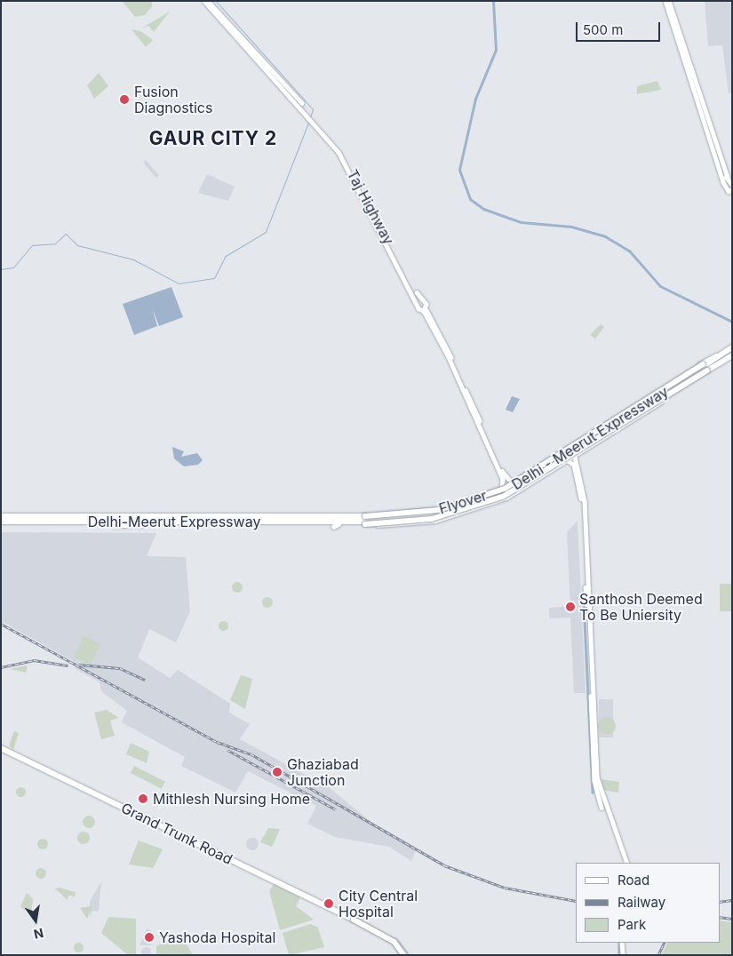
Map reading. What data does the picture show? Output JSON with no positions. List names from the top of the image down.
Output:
{
  "streets": {
    "highway": [
      "Delhi - Meerut Expressway",
      "Flyover",
      "Delhi-Meerut Expressway",
      "Grand Trunk Road"
    ],
    "main road": ["Taj Highway"]
  },
  "crossings": [
    ["Delhi - Meerut Expressway", "Flyover"],
    ["Delhi - Meerut Expressway", "Delhi-Meerut Expressway"],
    ["Flyover", "Delhi-Meerut Expressway"]
  ],
  "districts": ["GAUR CITY 2"],
  "places": [
    "Fusion Diagnostics",
    "Santhosh Deemed To Be Uniersity",
    "Ghaziabad Junction",
    "Mithlesh Nursing Home",
    "City Central Hospital",
    "Yashoda Hospital"
  ],
  "legend": ["Road", "Railway", "Park"],
  "scale_bar": "500 m",
  "north": "bottom"
}
